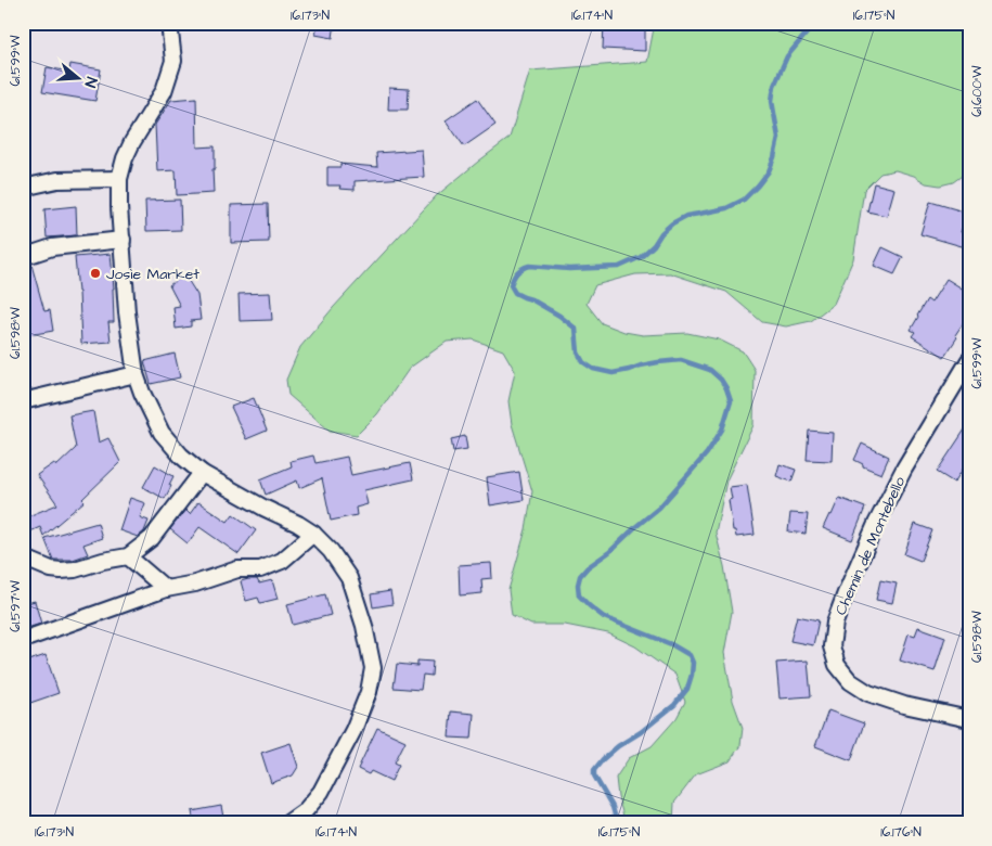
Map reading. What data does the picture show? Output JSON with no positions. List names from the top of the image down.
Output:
{
  "streets": {
    "street": ["Chemin de Montebello"]
  },
  "places": ["Josie Market"],
  "north": "right",
  "coordinates": [
    "16.173°N",
    "16.174°N",
    "16.175°N",
    "61.599°W",
    "61.600°W",
    "61.598°W",
    "61.597°W",
    "16.176°N"
  ]
}
